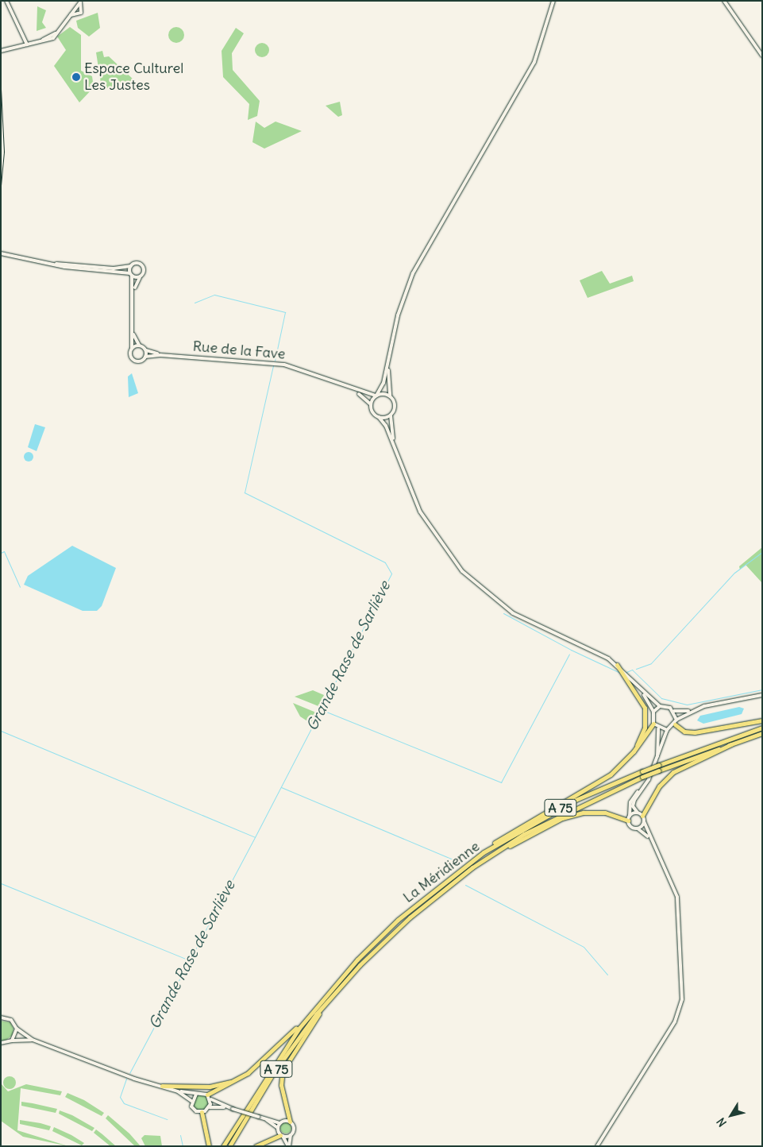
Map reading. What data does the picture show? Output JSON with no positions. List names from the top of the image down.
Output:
{
  "streets": {
    "highway": ["A 75", "La Méridienne"],
    "main road": ["Rue de la Fave"]
  },
  "water": ["Grande Rase de Sarliève"],
  "places": ["Espace Culturel Les Justes"],
  "north": "bottom left"
}
